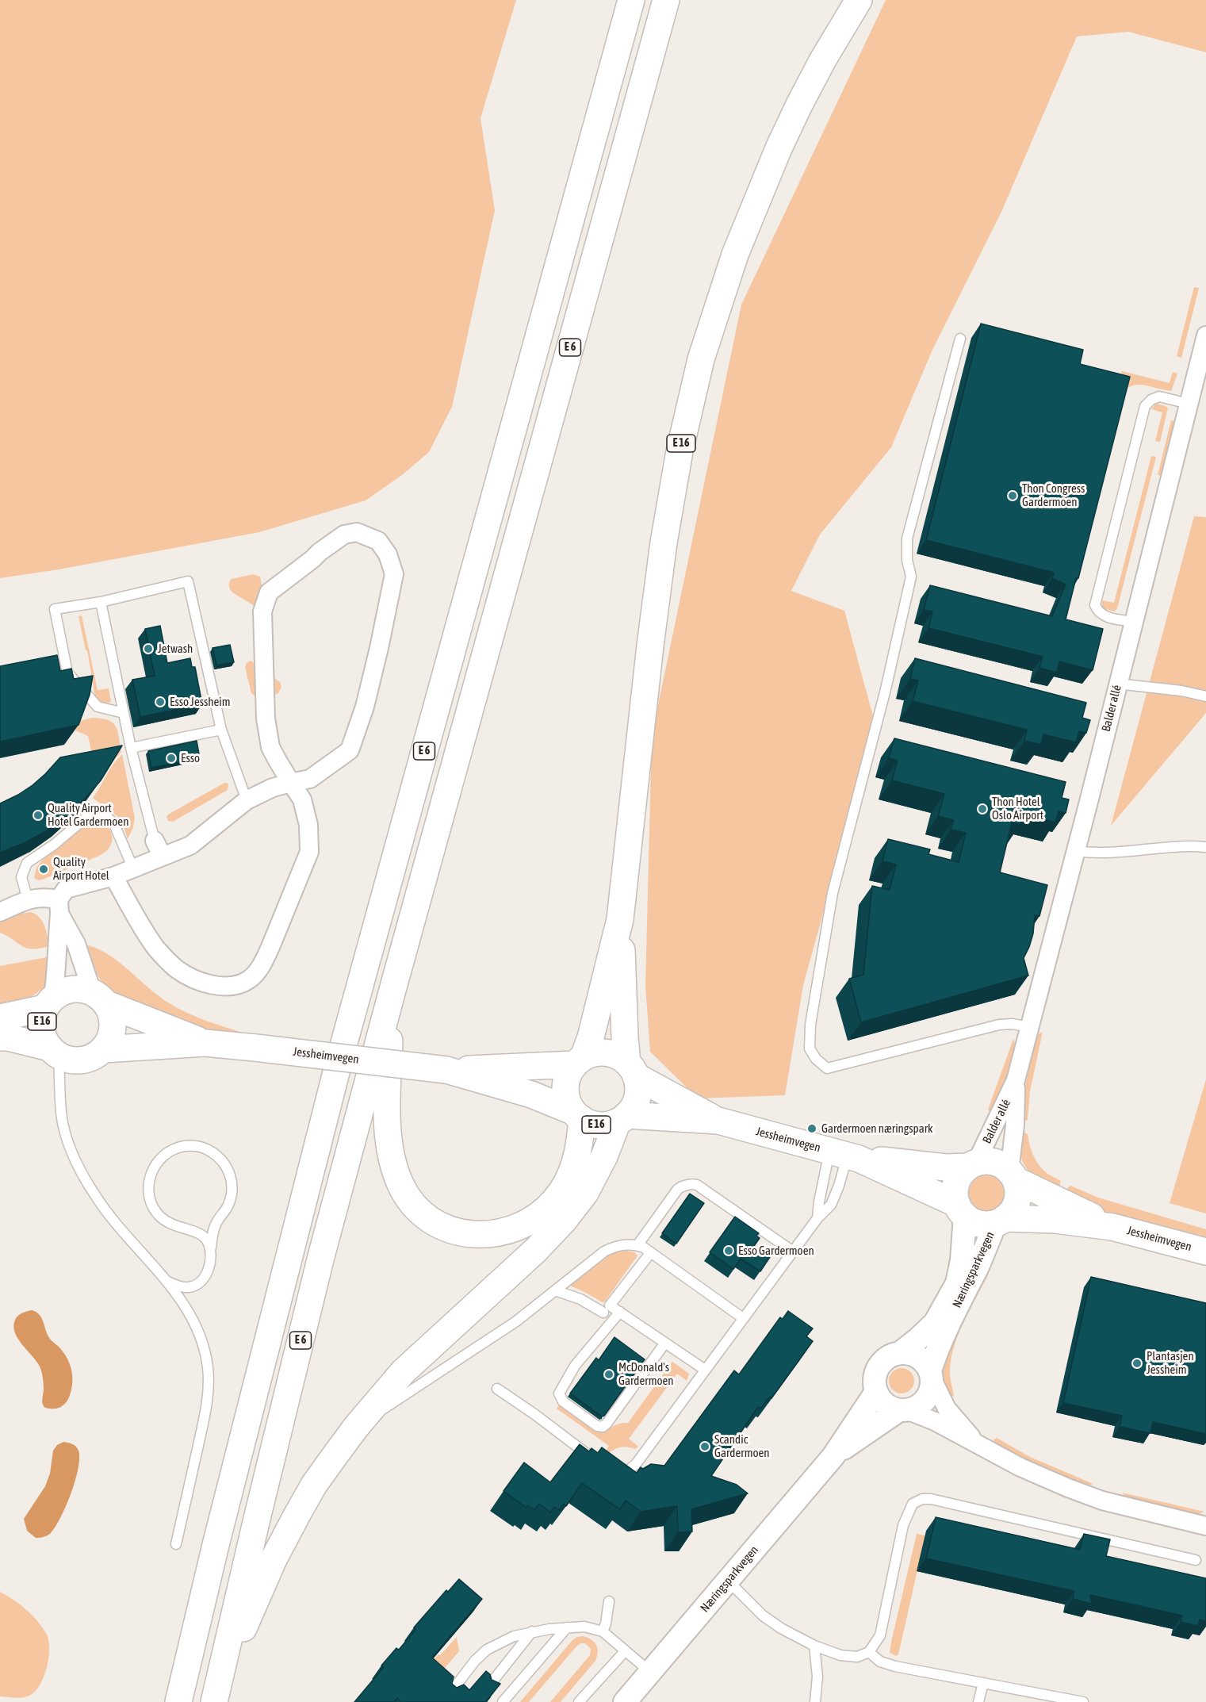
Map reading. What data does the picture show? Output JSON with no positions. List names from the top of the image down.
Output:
{
  "streets": {
    "main road": ["E 6", "E 16", "Jessheimvegen"],
    "street": ["Balder allé", "Næringsparkvegen"]
  },
  "crossings": [
    ["E 6", "E 16"],
    ["E 6", "Jessheimvegen"],
    ["E 16", "Jessheimvegen"],
    ["Balder allé", "Jessheimvegen"],
    ["Balder allé", "Næringsparkvegen"],
    ["Jessheimvegen", "Næringsparkvegen"]
  ],
  "places": [
    "Thon Congress Gardermoen",
    "Jetwash",
    "Esso Jessheim",
    "Esso",
    "Thon Hotel Oslo Airport",
    "Quality Airport Hotel Gardermoen",
    "Quality Airport Hotel",
    "Gardermoen næringspark",
    "Esso Gardermoen",
    "Plantasjen Jessheim",
    "McDonald's Gardermoen",
    "Scandic Gardermoen"
  ]
}
